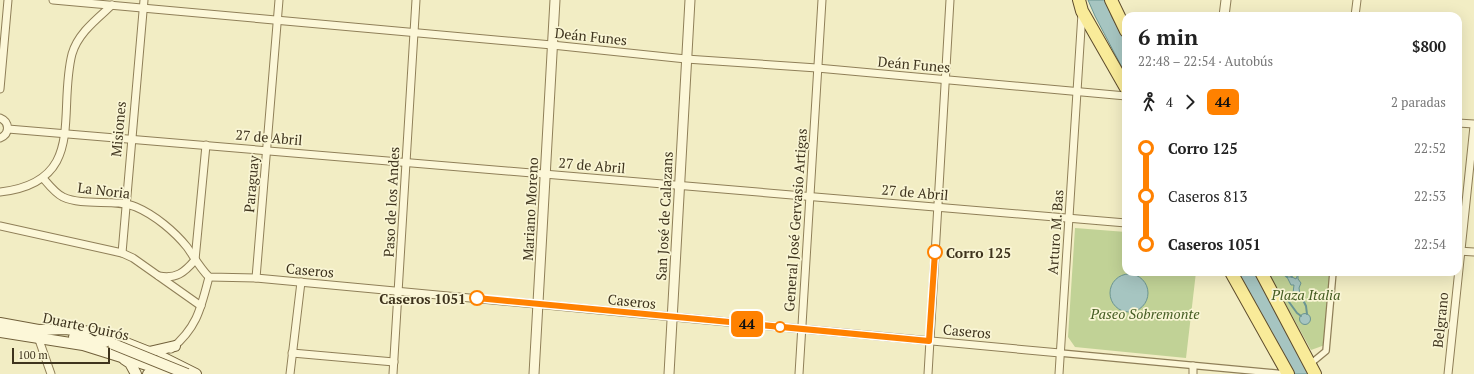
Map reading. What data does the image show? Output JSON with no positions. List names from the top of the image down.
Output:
{
  "streets": {
    "main road": ["Duarte Quirós"],
    "street": [
      "Deán Funes",
      "Misiones",
      "27 de Abril",
      "Paraguay",
      "La Noria",
      "Paso de los Andes",
      "Mariano Moreno",
      "San José de Calazans",
      "General José Gervasio Artigas",
      "Arturo M. Bas",
      "Caseros",
      "Belgrano"
    ]
  },
  "crossings": [
    ["Deán Funes", "Misiones"],
    ["Deán Funes", "Paraguay"],
    ["Deán Funes", "Paso de los Andes"],
    ["Deán Funes", "Mariano Moreno"],
    ["Deán Funes", "San José de Calazans"],
    ["Deán Funes", "General José Gervasio Artigas"],
    ["Deán Funes", "Arturo M. Bas"],
    ["Misiones", "27 de Abril"],
    ["Misiones", "La Noria"],
    ["27 de Abril", "Paraguay"],
    ["27 de Abril", "Paso de los Andes"],
    ["27 de Abril", "Mariano Moreno"],
    ["27 de Abril", "San José de Calazans"],
    ["27 de Abril", "General José Gervasio Artigas"],
    ["27 de Abril", "Arturo M. Bas"],
    ["Paraguay", "Caseros"],
    ["Paso de los Andes", "Caseros"],
    ["Mariano Moreno", "Caseros"],
    ["San José de Calazans", "Caseros"],
    ["General José Gervasio Artigas", "Caseros"],
    ["Arturo M. Bas", "Caseros"]
  ],
  "parks": ["Plaza Italia", "Paseo Sobremonte"],
  "places": ["Corro 125", "Caseros 1051"],
  "lines": ["bus line 44"],
  "scale_bar": "100 m",
  "page": {
    "on_map": "44",
    "heading": ["6 min", "22:48 – 22:54 · Autobús", "$800"],
    "legs": ["4", "44", "2 paradas"],
    "list": [
      {
        "name": "Corro 125",
        "value": "22:52"
      },
      {
        "name": "Caseros 813",
        "value": "22:53"
      },
      {
        "name": "Caseros 1051",
        "value": "22:54"
      }
    ],
    "scale": "100 m"
  }
}
